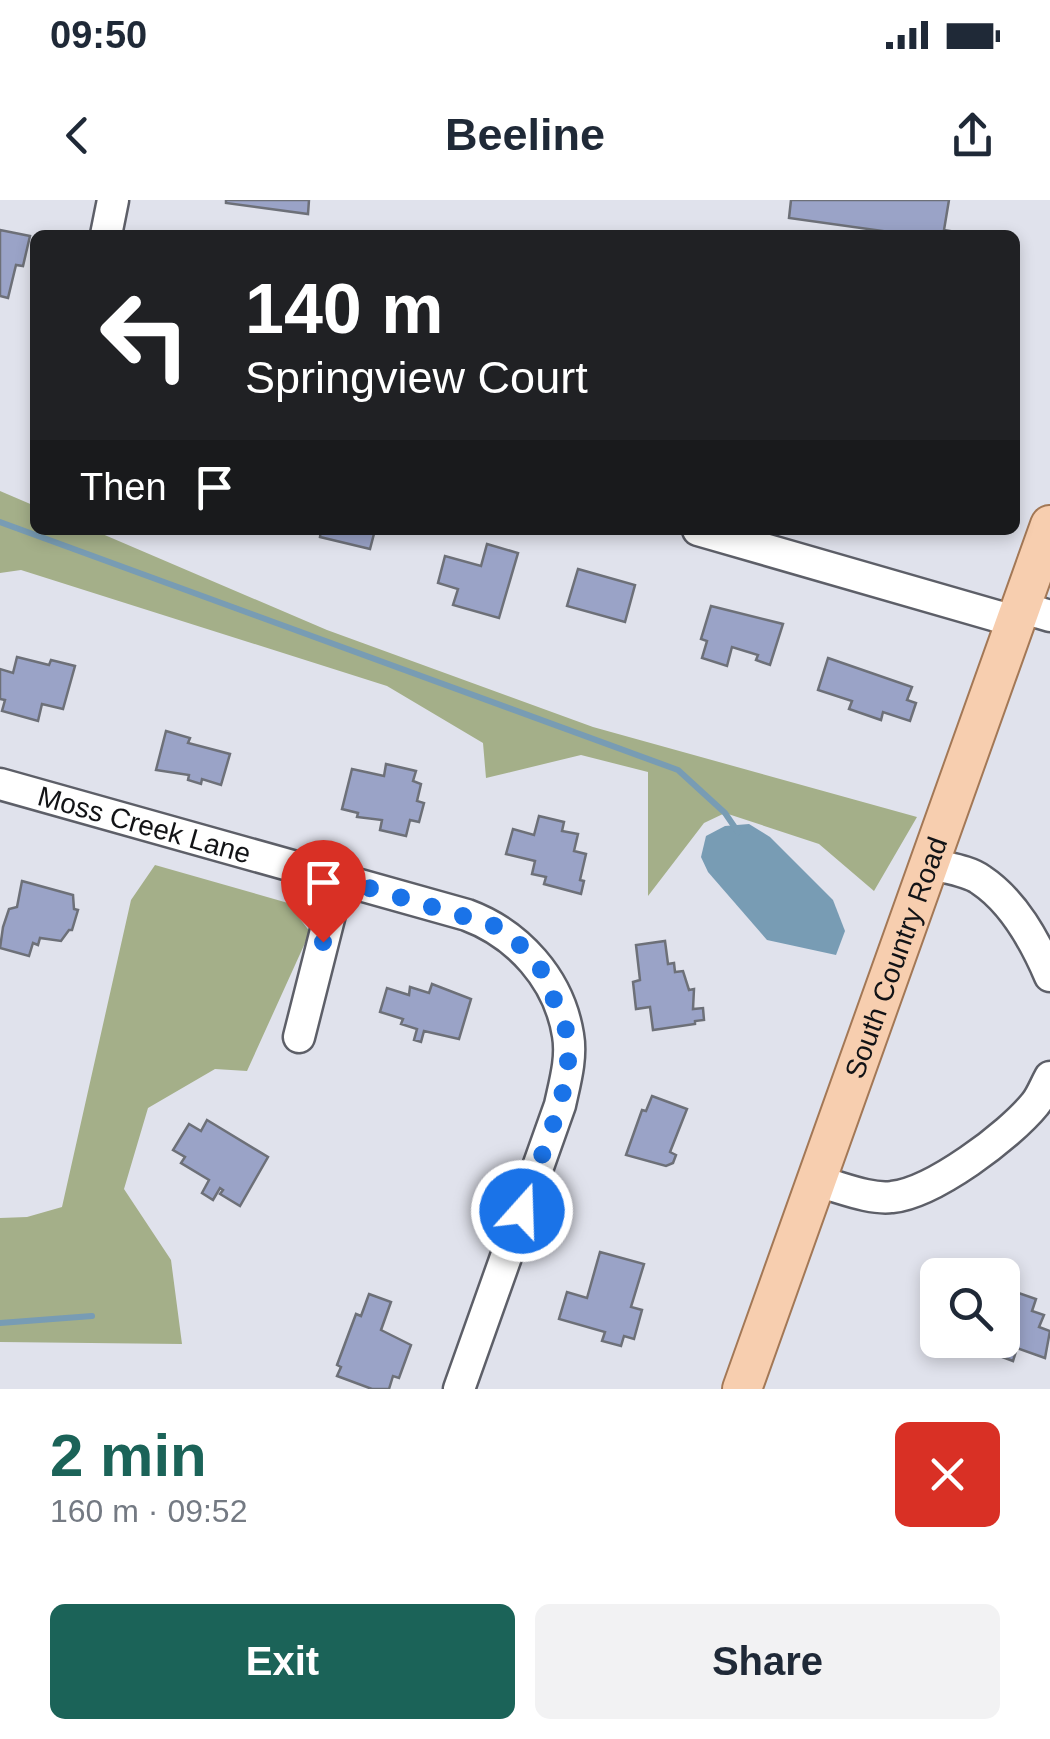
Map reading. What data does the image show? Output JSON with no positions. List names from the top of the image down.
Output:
{
  "streets": {
    "main road": ["South Country Road"],
    "street": ["Moss Creek Lane"]
  },
  "page": {
    "status": "09:50",
    "header": "Beeline",
    "turn": ["140 m", "Springview Court"],
    "then": "Then",
    "heading": ["2 min", "160 m · 09:52"],
    "buttons": ["Exit", "Share"]
  }
}
